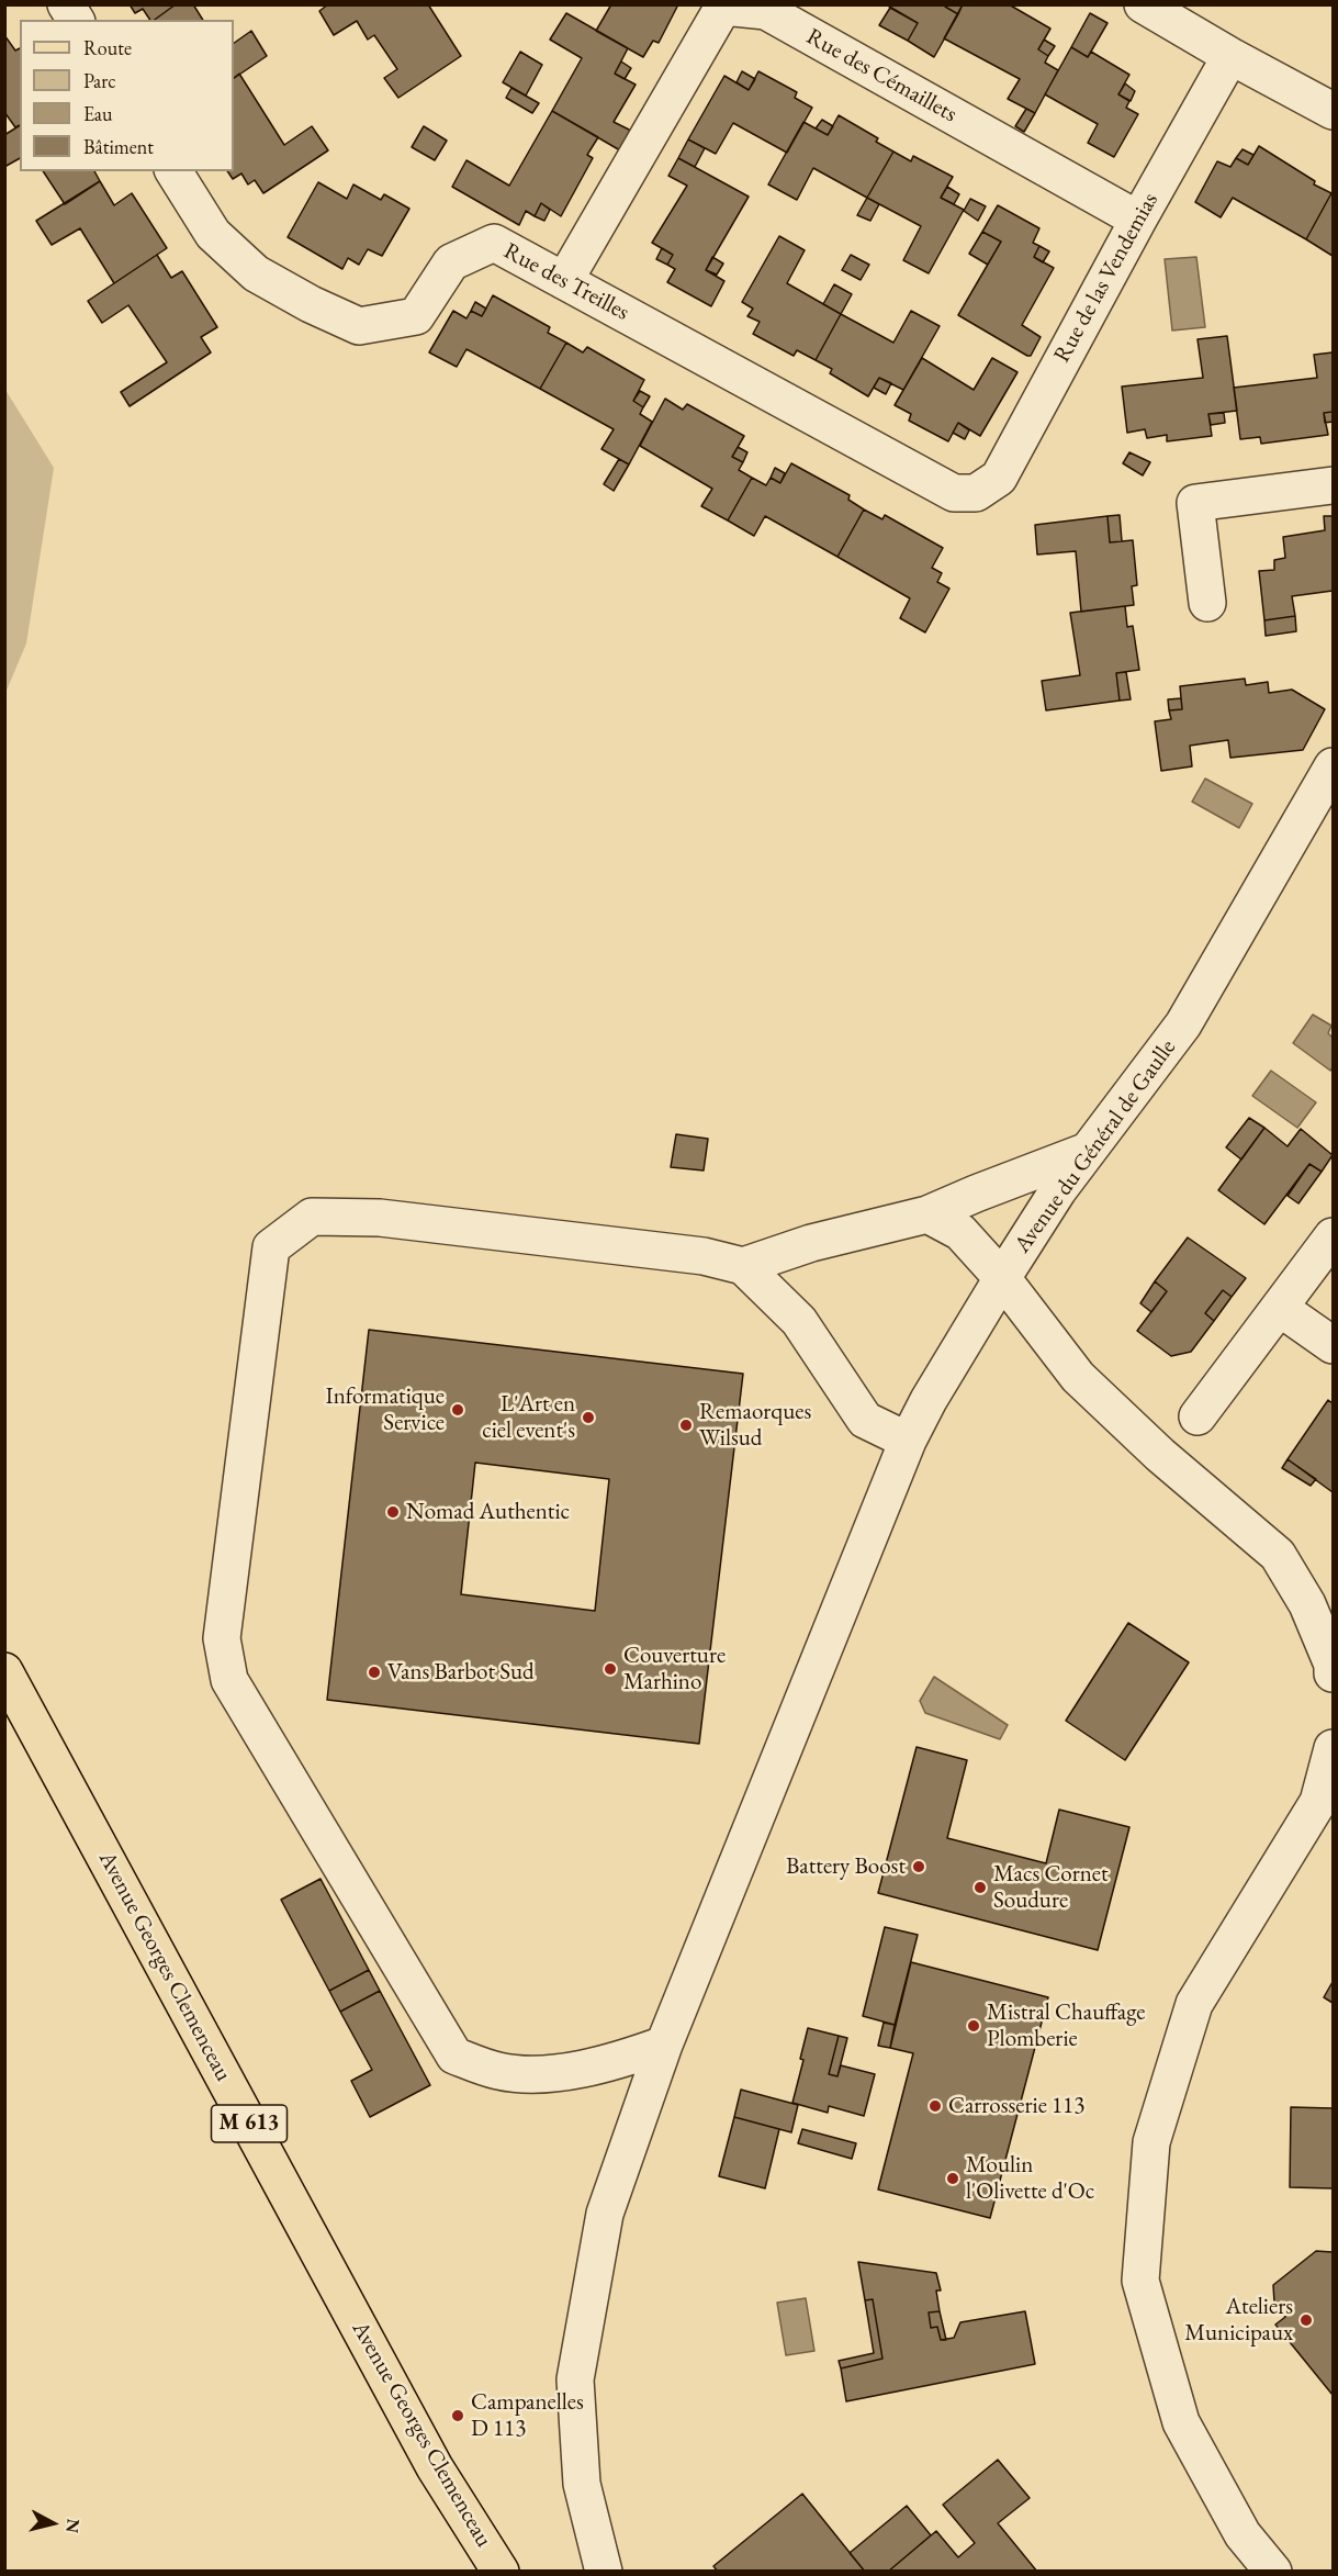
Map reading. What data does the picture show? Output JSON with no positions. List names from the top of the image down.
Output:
{
  "streets": {
    "main road": ["Avenue Georges Clemenceau", "M 613"],
    "street": [
      "Rue des Cémaillets",
      "Rue de las Vendemias",
      "Rue des Treilles",
      "Avenue du Général de Gaulle"
    ]
  },
  "crossings": [
    ["Rue des Cémaillets", "Rue de las Vendemias"],
    ["Rue des Cémaillets", "Rue des Treilles"],
    ["Rue de las Vendemias", "Rue des Treilles"]
  ],
  "places": [
    "Informatique Service",
    "L'Art en ciel event's",
    "Remaorques Wilsud",
    "Nomad Authentic",
    "Couverture Marhino",
    "Vans Barbot Sud",
    "Battery Boost",
    "Macs Cornet Soudure",
    "Mistral Chauffage Plomberie",
    "Carrosserie 113",
    "Moulin l'Olivette d'Oc",
    "Ateliers Municipaux",
    "Campanelles D 113"
  ],
  "legend": [
    "Route",
    "Parc",
    "Eau",
    "Bâtiment"
  ],
  "north": "right"
}
